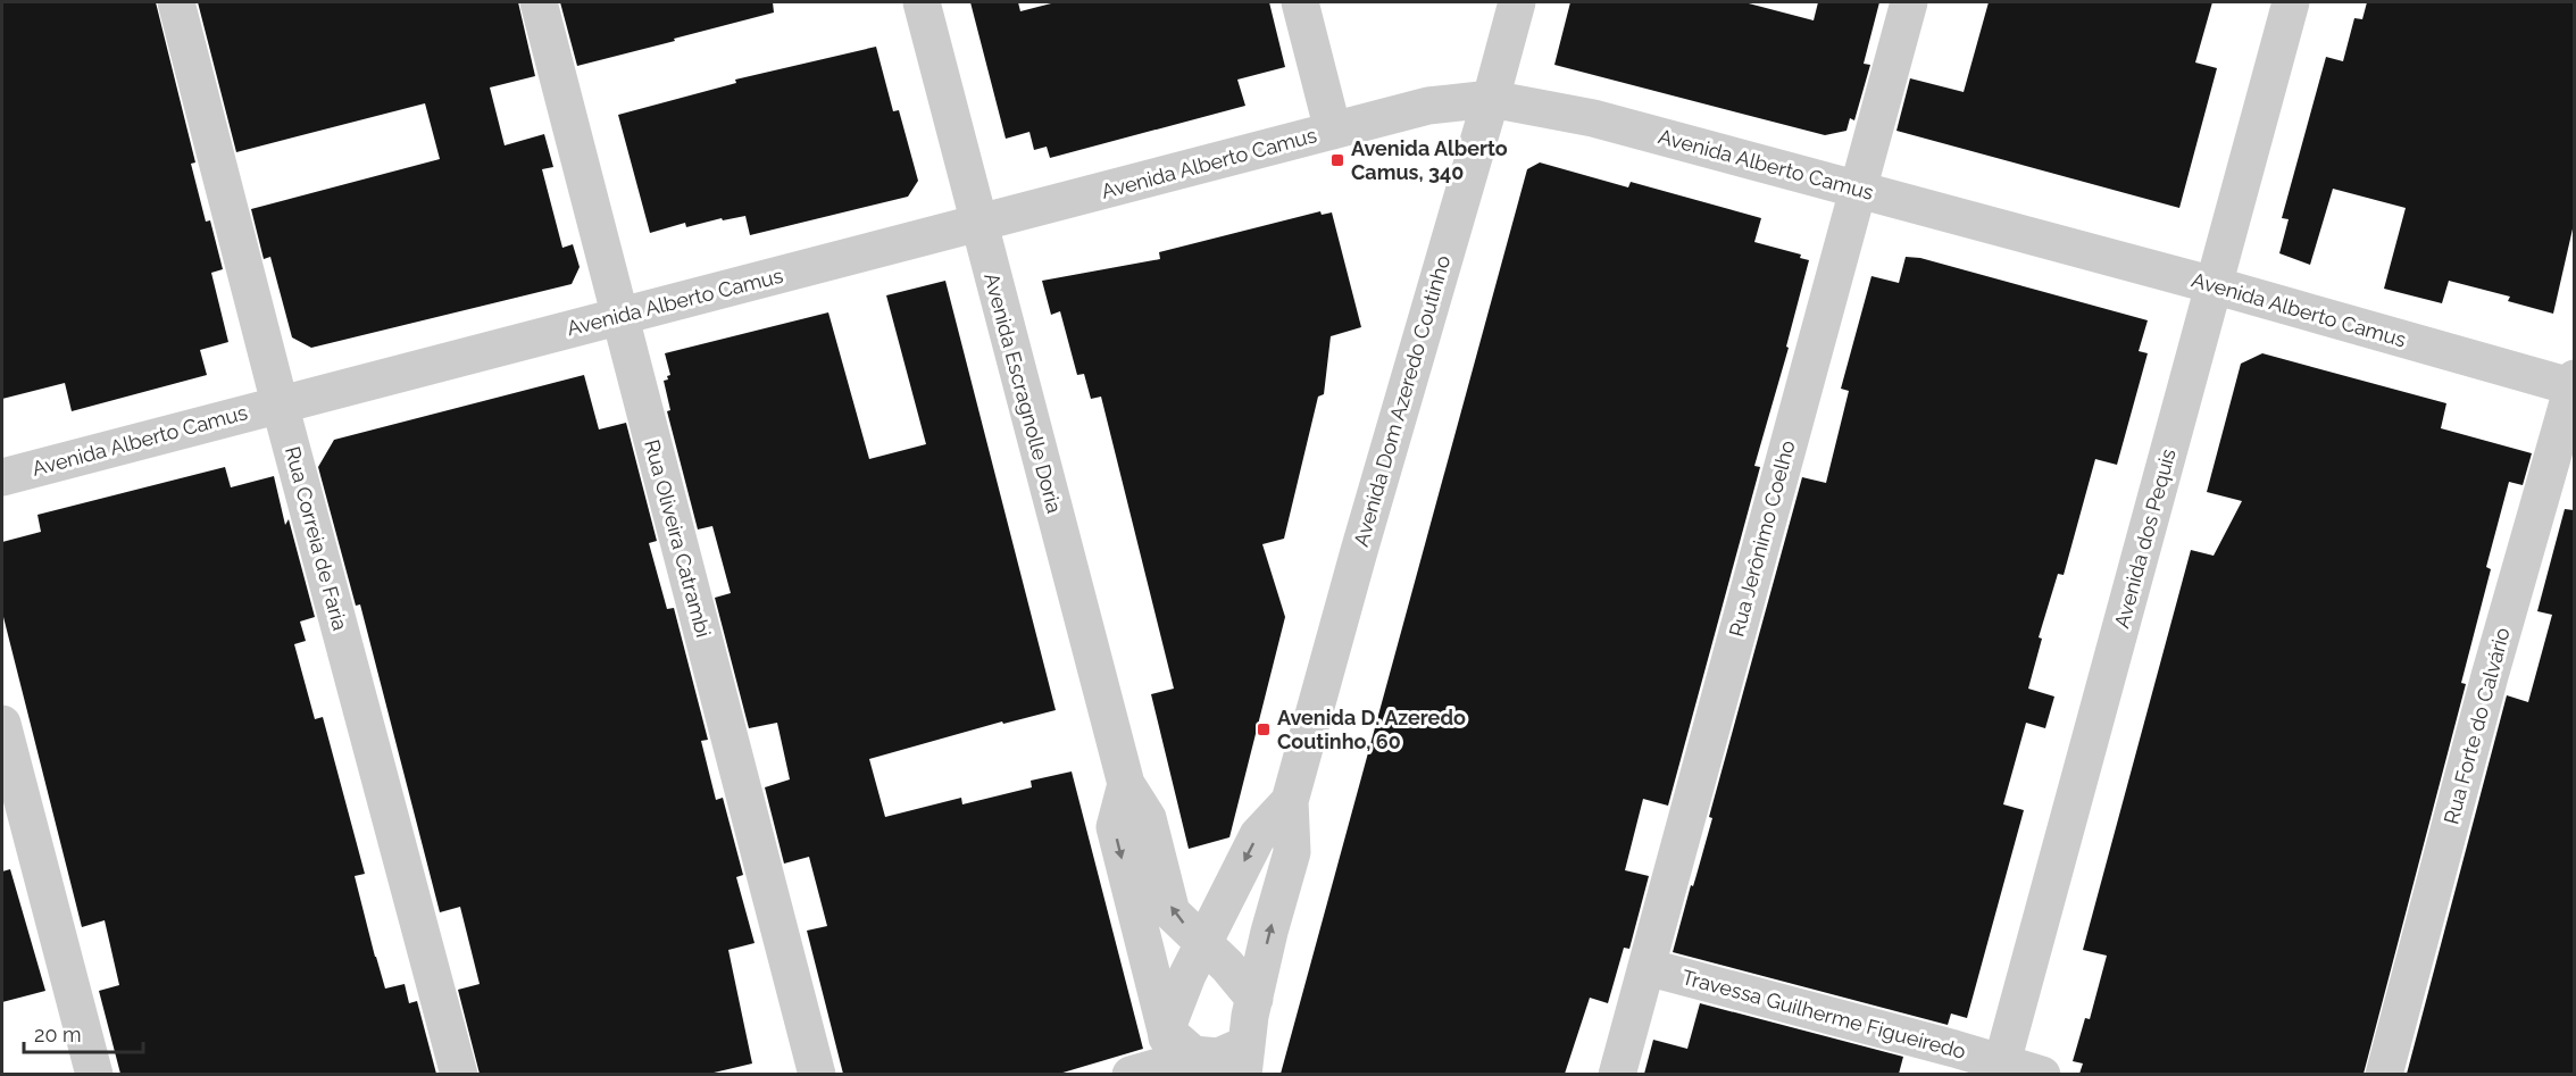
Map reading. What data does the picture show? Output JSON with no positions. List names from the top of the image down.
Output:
{
  "streets": {
    "street": [
      "Avenida Alberto Camus",
      "Avenida Escragnolle Doria",
      "Avenida Dom Azeredo Coutinho",
      "Rua Correia de Faria",
      "Rua Oliveira Catrambi",
      "Rua Jerônimo Coelho",
      "Avenida dos Pequis",
      "Rua Forte do Calvário",
      "Travessa Guilherme Figueiredo"
    ]
  },
  "crossings": [
    ["Avenida Alberto Camus", "Avenida Escragnolle Doria"],
    ["Avenida Alberto Camus", "Avenida Dom Azeredo Coutinho"],
    ["Avenida Alberto Camus", "Rua Correia de Faria"],
    ["Avenida Alberto Camus", "Rua Oliveira Catrambi"],
    ["Avenida Alberto Camus", "Rua Jerônimo Coelho"],
    ["Avenida Alberto Camus", "Avenida dos Pequis"],
    ["Avenida Alberto Camus", "Rua Forte do Calvário"],
    ["Avenida Escragnolle Doria", "Avenida Dom Azeredo Coutinho"],
    ["Rua Jerônimo Coelho", "Travessa Guilherme Figueiredo"],
    ["Avenida dos Pequis", "Travessa Guilherme Figueiredo"]
  ],
  "places": {
    "transit": ["Avenida Alberto Camus, 340", "Avenida D. Azeredo Coutinho, 60"]
  },
  "scale_bar": "20 m"
}
